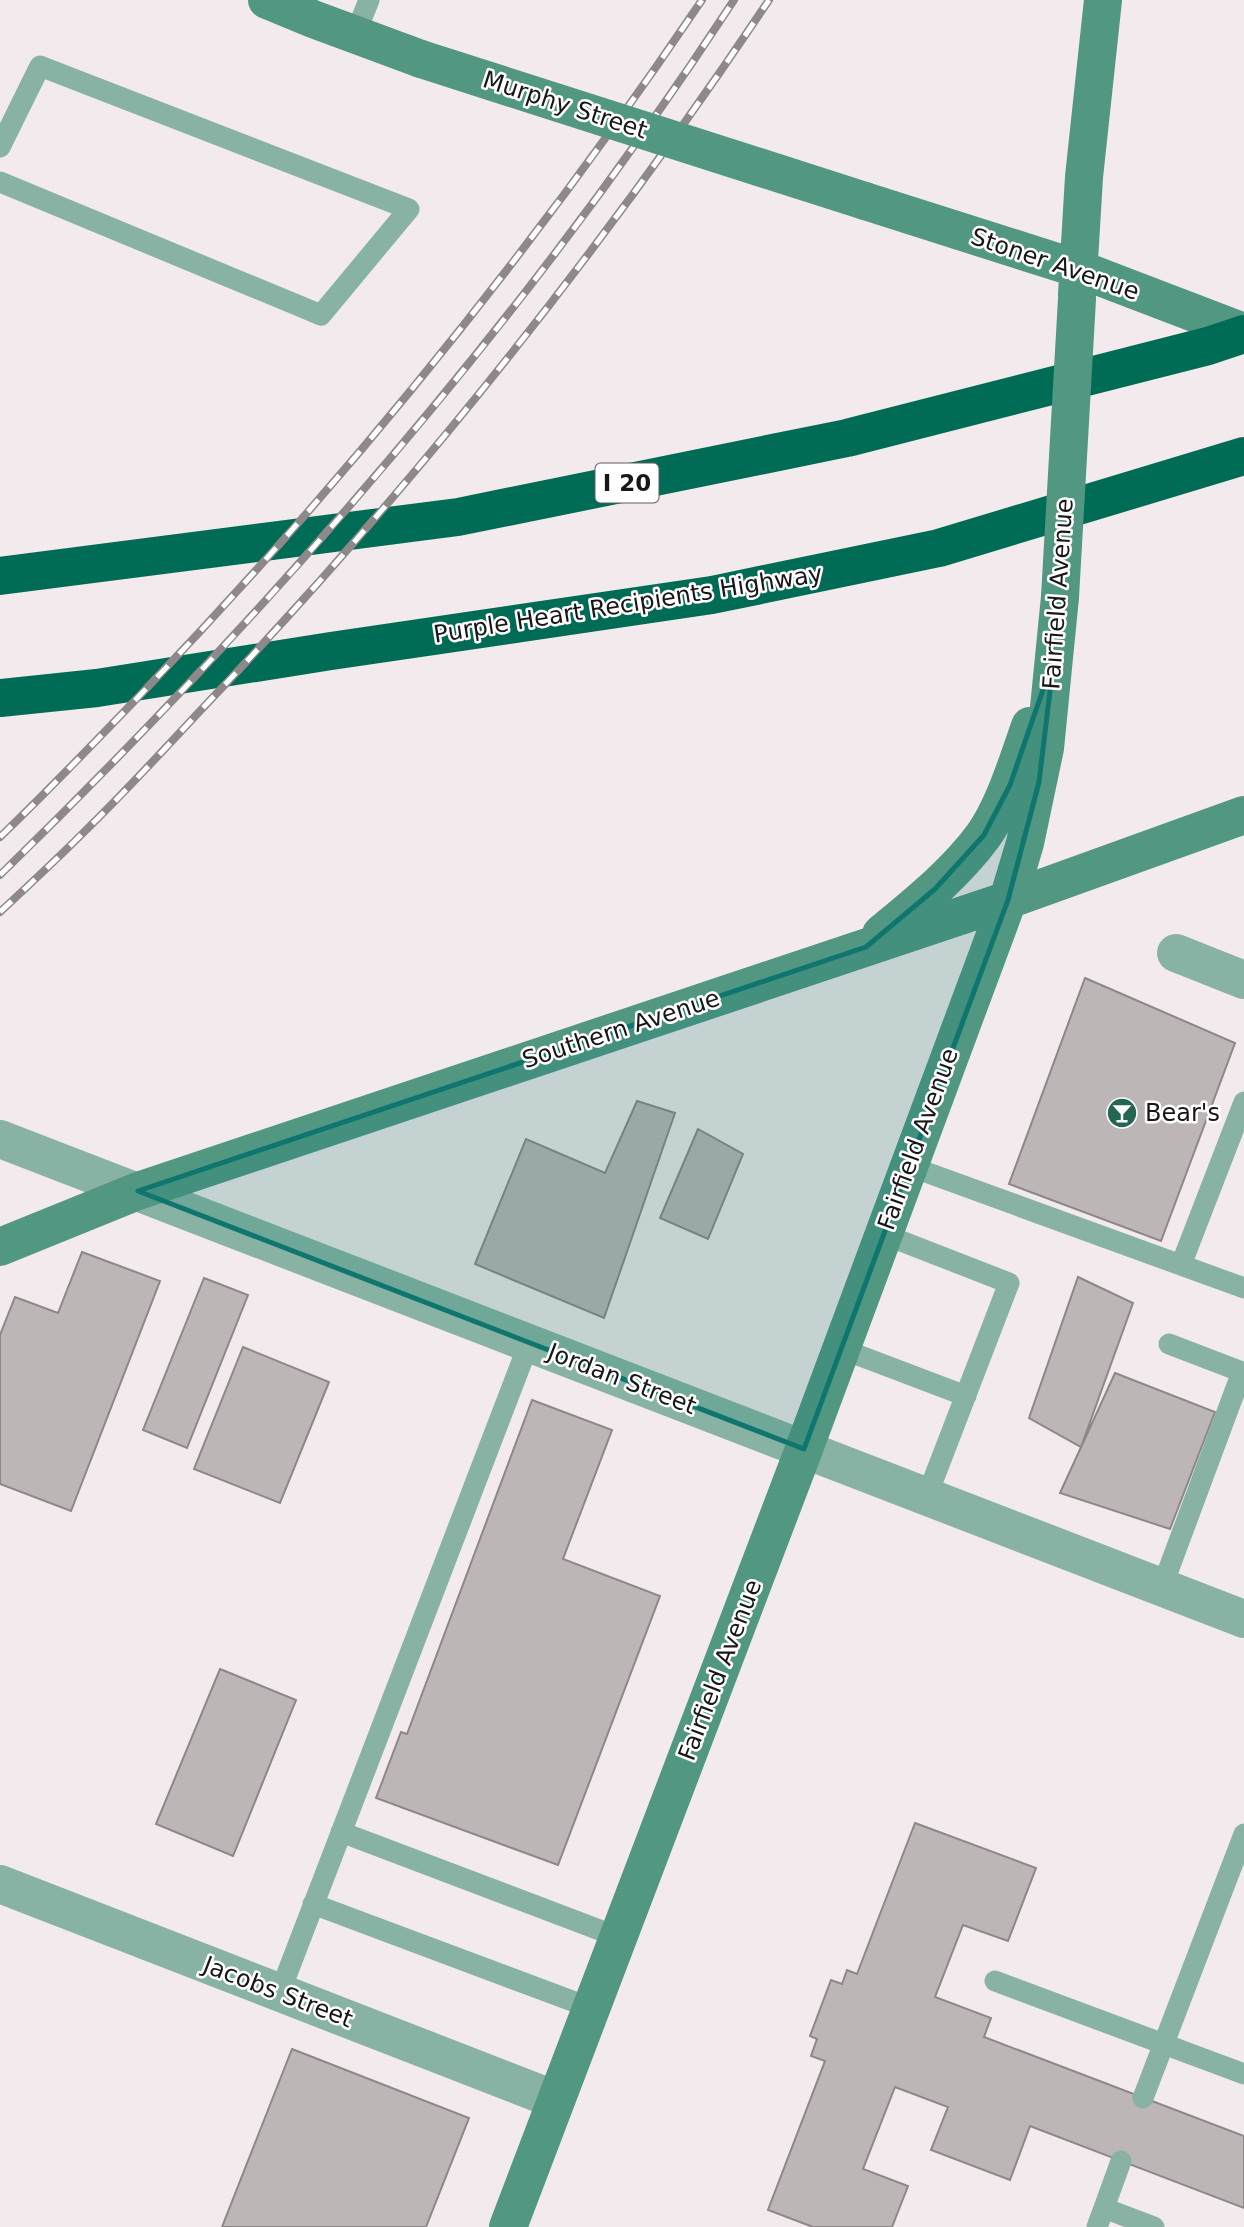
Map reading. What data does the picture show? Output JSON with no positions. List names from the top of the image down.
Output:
{
  "streets": {
    "highway": ["I 20", "Purple Heart Recipients Highway"],
    "street": [
      "Murphy Street",
      "Stoner Avenue",
      "Fairfield Avenue",
      "Southern Avenue",
      "Jordan Street",
      "Jacobs Street"
    ]
  },
  "crossings": [
    ["Murphy Street", "Stoner Avenue"],
    ["Stoner Avenue", "I 20"],
    ["Stoner Avenue", "Fairfield Avenue"],
    ["Fairfield Avenue", "Southern Avenue"],
    ["Fairfield Avenue", "Jordan Street"],
    ["Fairfield Avenue", "Jacobs Street"],
    ["Southern Avenue", "Jordan Street"]
  ],
  "places": {
    "bar": ["Bear's"]
  }
}
